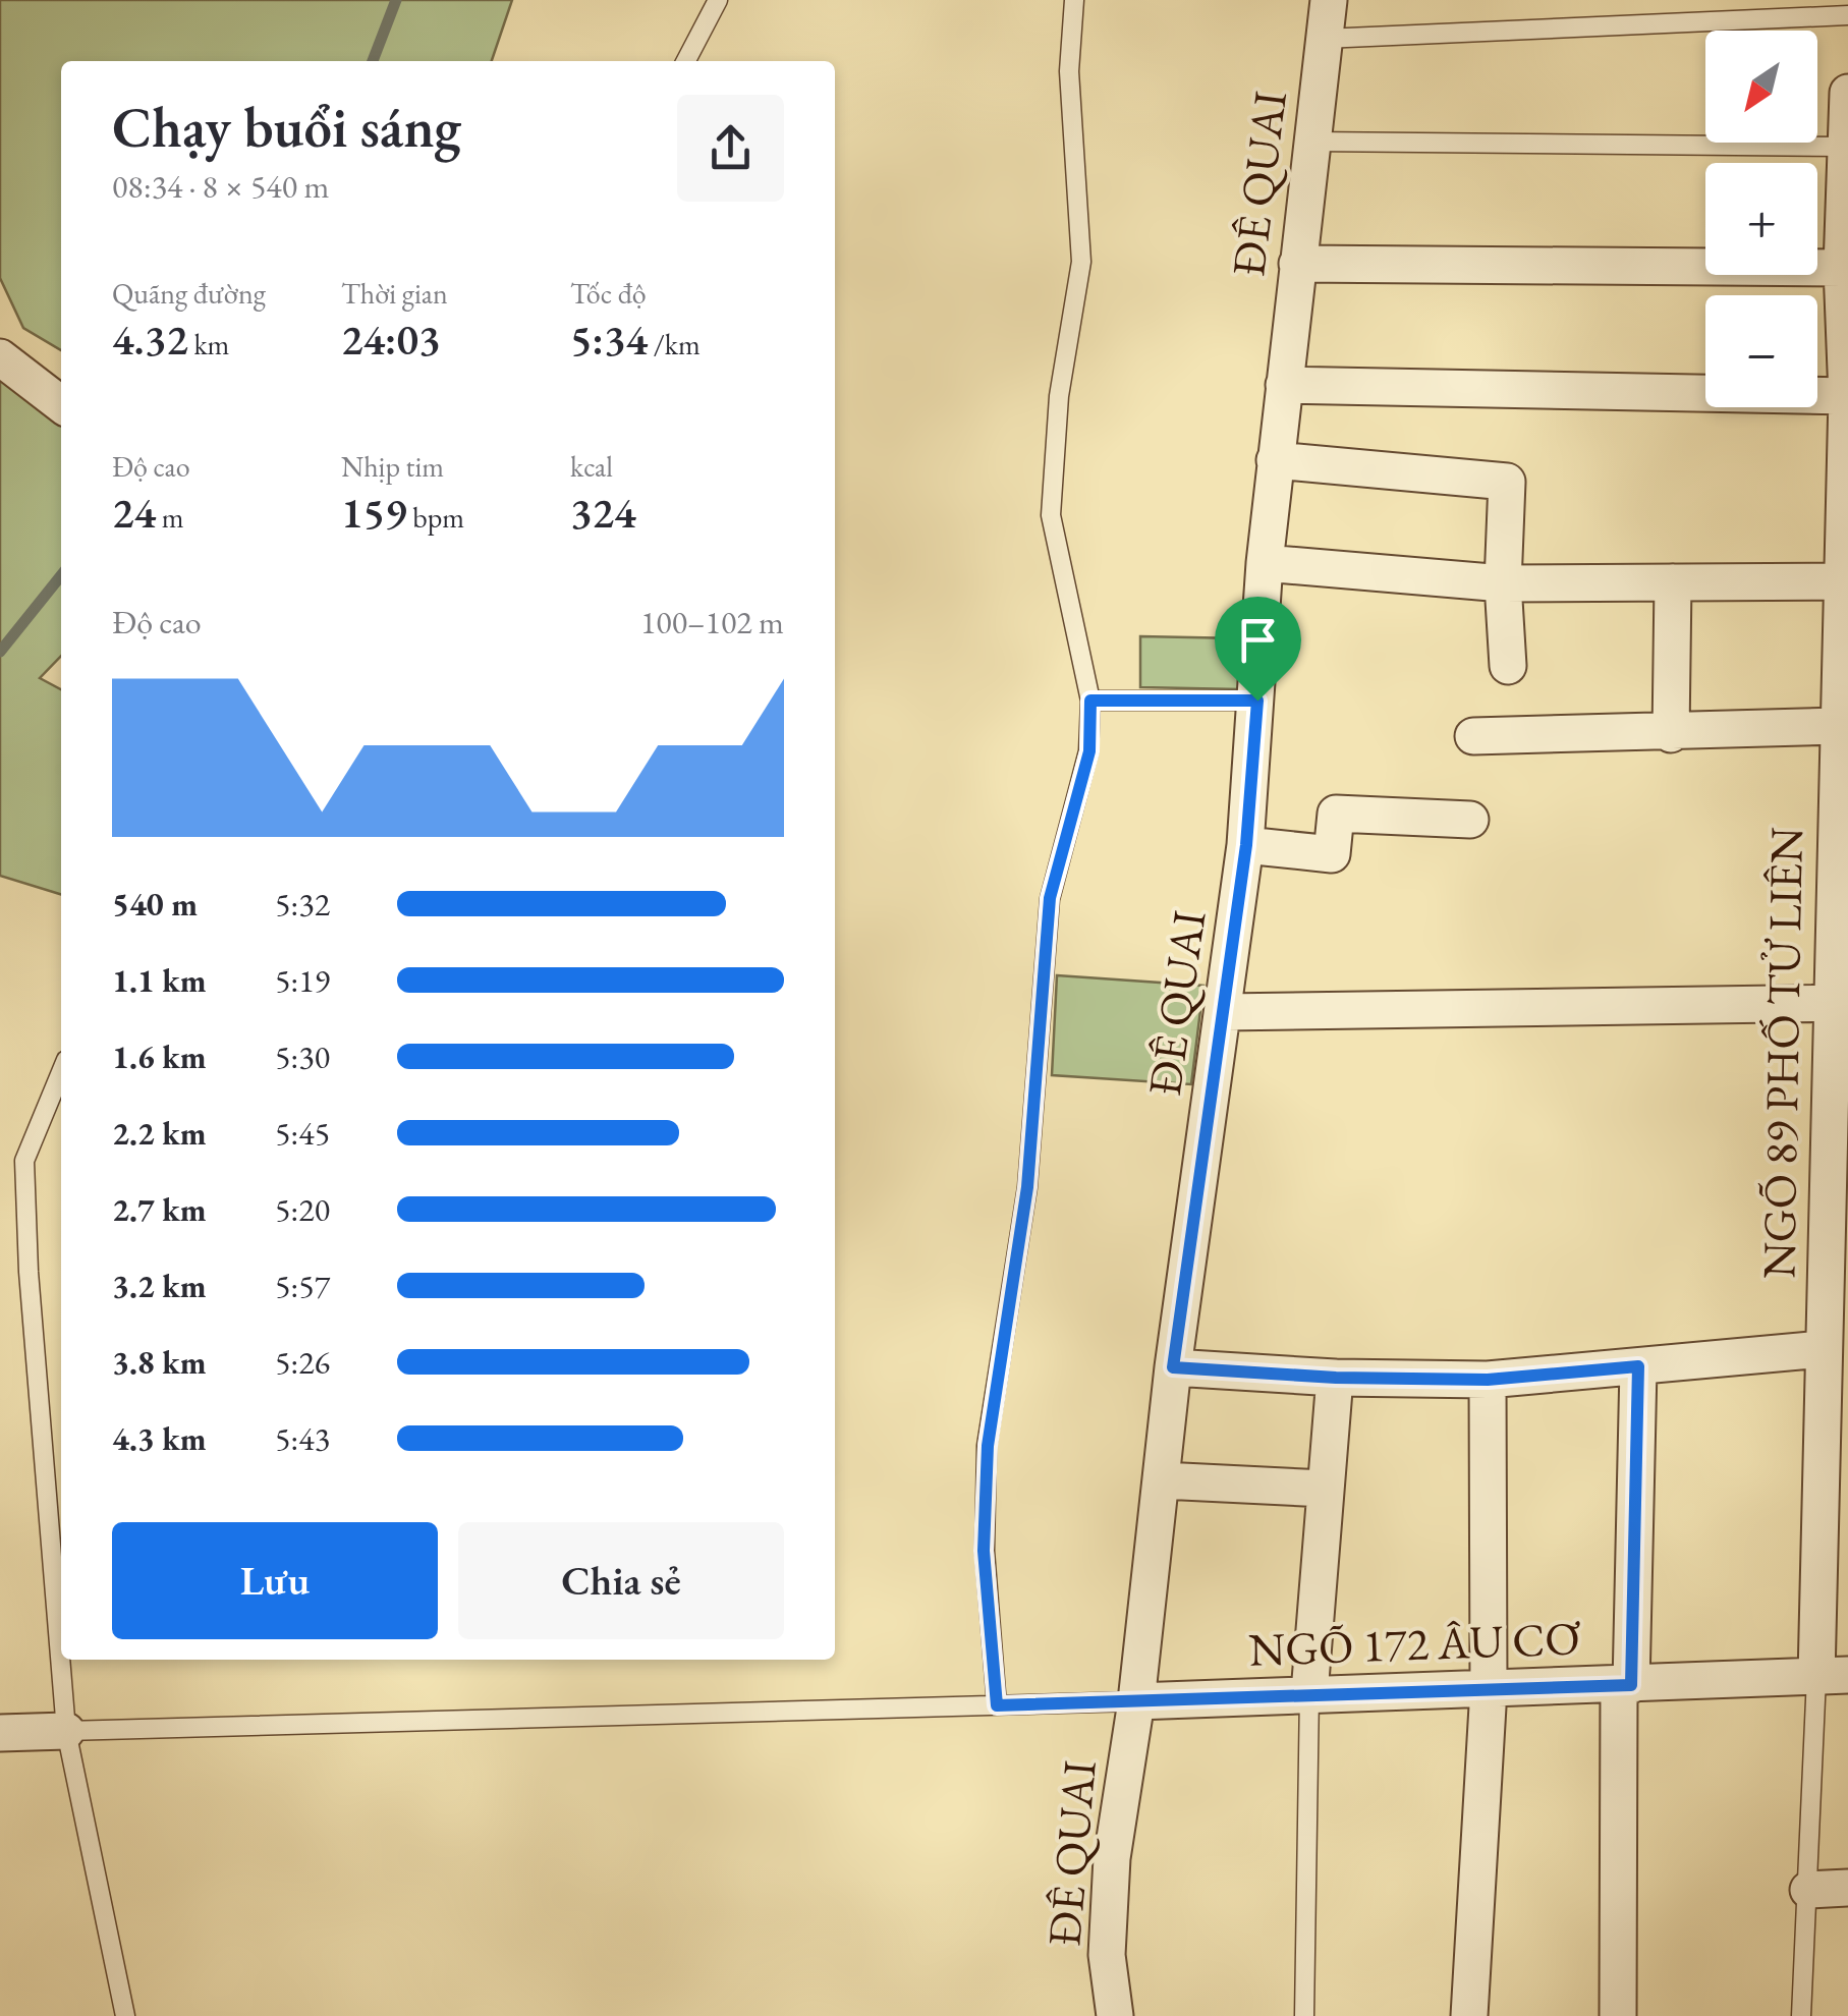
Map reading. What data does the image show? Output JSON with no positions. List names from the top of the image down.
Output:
{
  "streets": {
    "street": ["ĐÊ QUAI", "NGÕ 89 PHỐ TỬ LIÊN", "NGÕ 172 ÂU CƠ"]
  },
  "crossings": [
    ["ĐÊ QUAI", "NGÕ 172 ÂU CƠ"],
    ["NGÕ 89 PHỐ TỬ LIÊN", "NGÕ 172 ÂU CƠ"]
  ],
  "north": "bottom left",
  "page": {
    "map_buttons": ["+", "−"],
    "heading": ["Chạy buổi sáng", "08:34 · 8 × 540 m"],
    "stats": [
      ["Quãng đường", "4.32 km"],
      ["Thời gian", "24:03"],
      ["Tốc độ", "5:34 /km"],
      ["Độ cao", "24 m"],
      ["Nhịp tim", "159 bpm"],
      ["kcal", "324"]
    ],
    "chart": ["Độ cao", "100–102 m"],
    "list": [
      {
        "name": "540 m",
        "note": "5:32"
      },
      {
        "name": "1.1 km",
        "note": "5:19"
      },
      {
        "name": "1.6 km",
        "note": "5:30"
      },
      {
        "name": "2.2 km",
        "note": "5:45"
      },
      {
        "name": "2.7 km",
        "note": "5:20"
      },
      {
        "name": "3.2 km",
        "note": "5:57"
      },
      {
        "name": "3.8 km",
        "note": "5:26"
      },
      {
        "name": "4.3 km",
        "note": "5:43"
      }
    ],
    "buttons": ["Lưu", "Chia sẻ"]
  }
}
